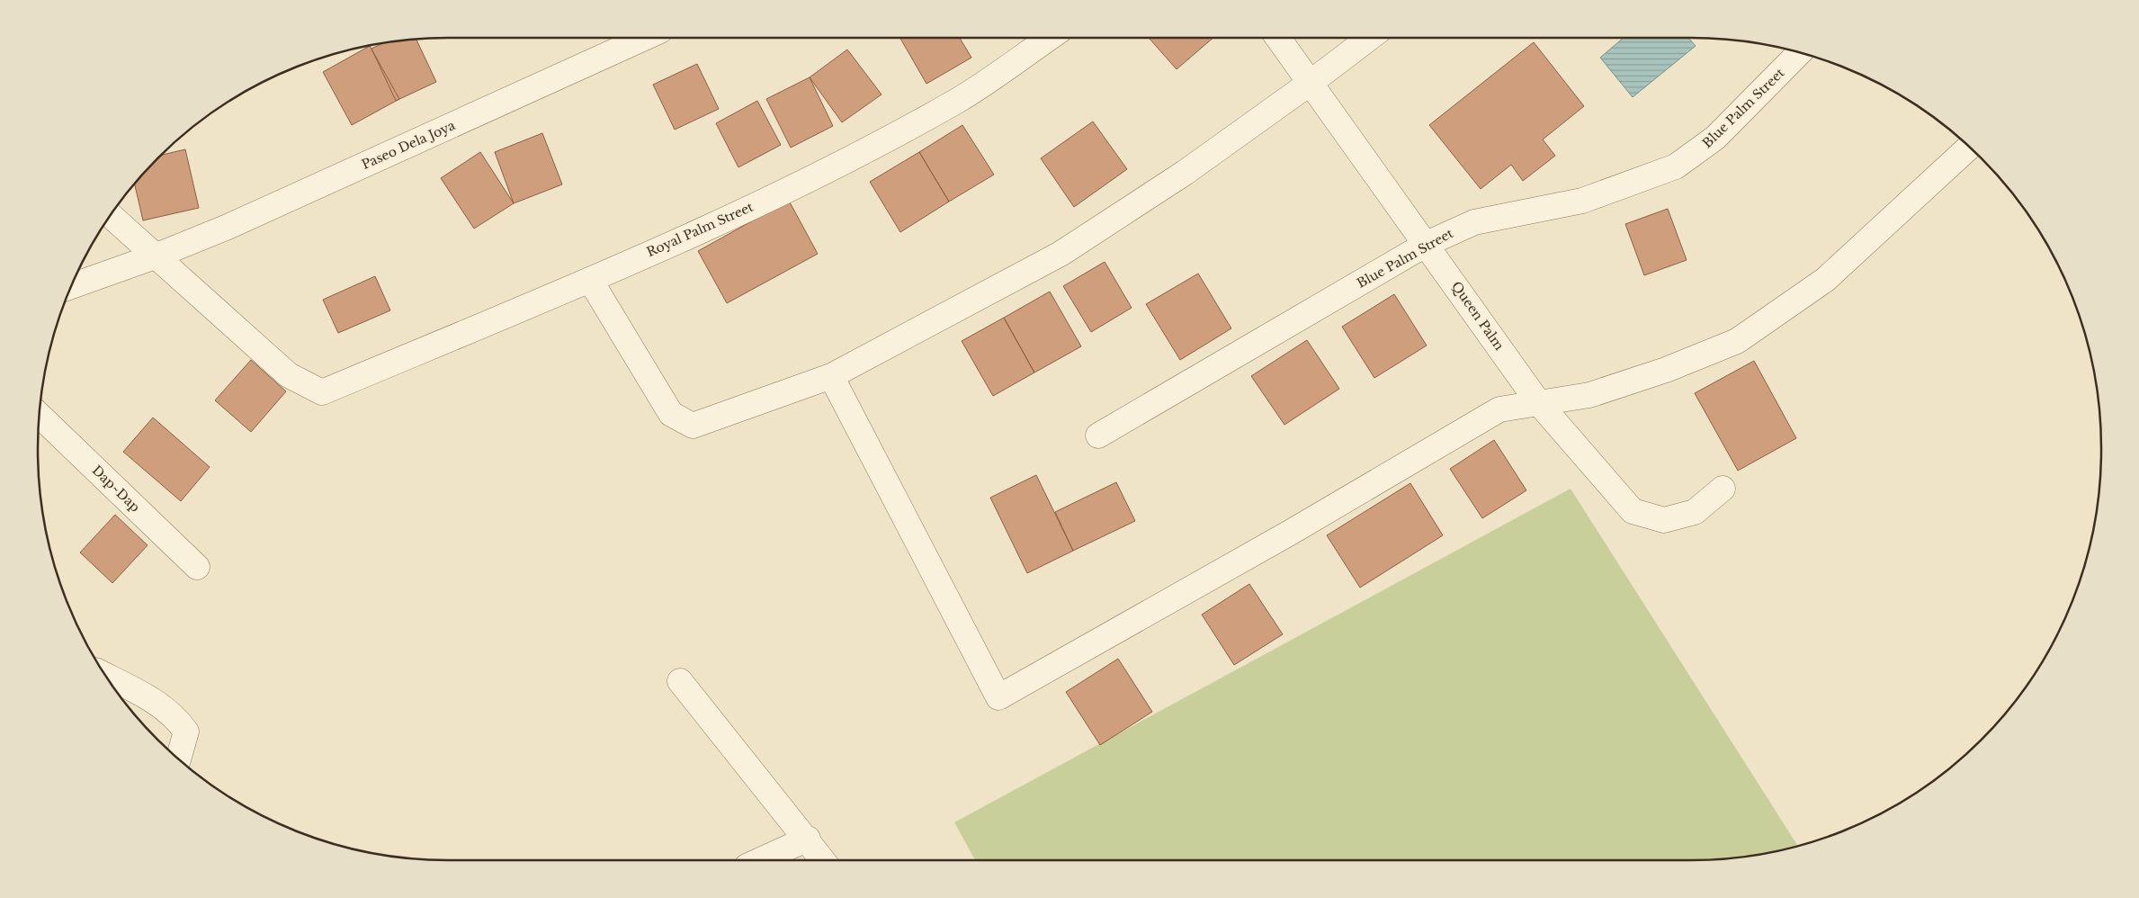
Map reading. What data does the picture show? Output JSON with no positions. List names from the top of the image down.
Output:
{
  "streets": {
    "street": [
      "Blue Palm Street",
      "Paseo Dela Joya",
      "Royal Palm Street",
      "Queen Palm",
      "Dap~Dap"
    ]
  },
  "crossings": [
    ["Blue Palm Street", "Queen Palm"],
    ["Paseo Dela Joya", "Royal Palm Street"]
  ]
}
